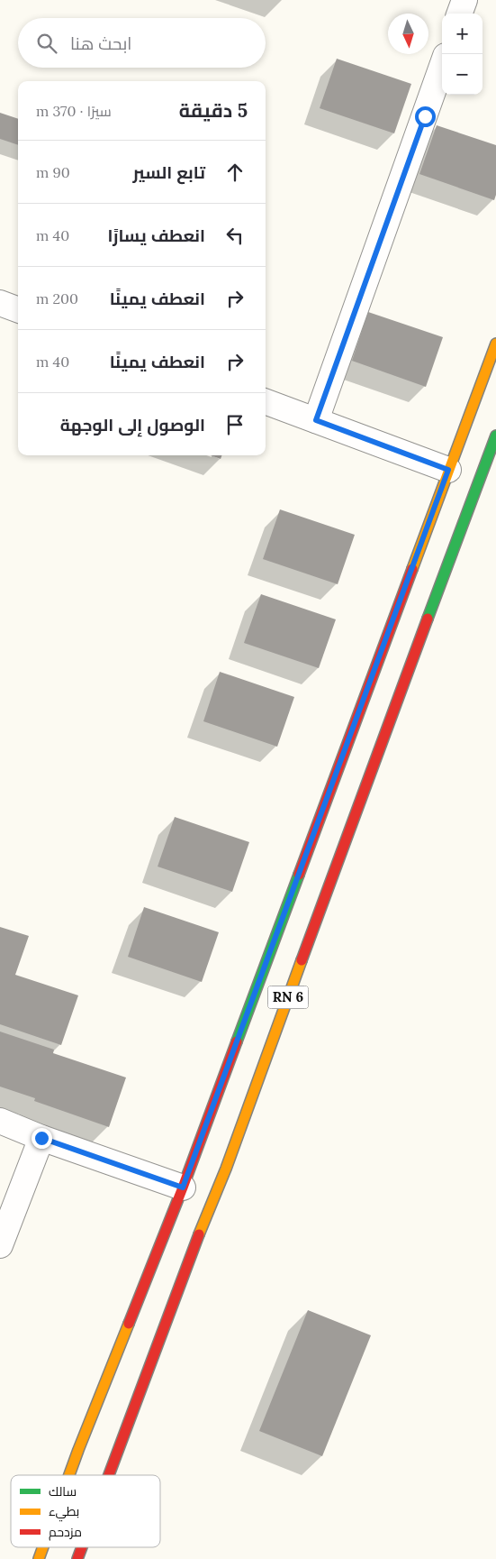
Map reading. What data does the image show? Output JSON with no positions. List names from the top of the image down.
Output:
{
  "streets": {
    "main road": ["RN 6"]
  },
  "legend": ["سالك", "بطيء", "مزدحم"],
  "north": "bottom",
  "page": {
    "map_buttons": ["+", "−"],
    "search": "ابحث هنا",
    "heading": ["5 دقيقة", "سيرًا · 370 m"],
    "list": [
      ["تابع السير", "90 m"],
      ["انعطف يسارًا", "40 m"],
      ["انعطف يمينًا", "200 m"],
      ["انعطف يمينًا", "40 m"],
      "الوصول إلى الوجهة"
    ]
  }
}
